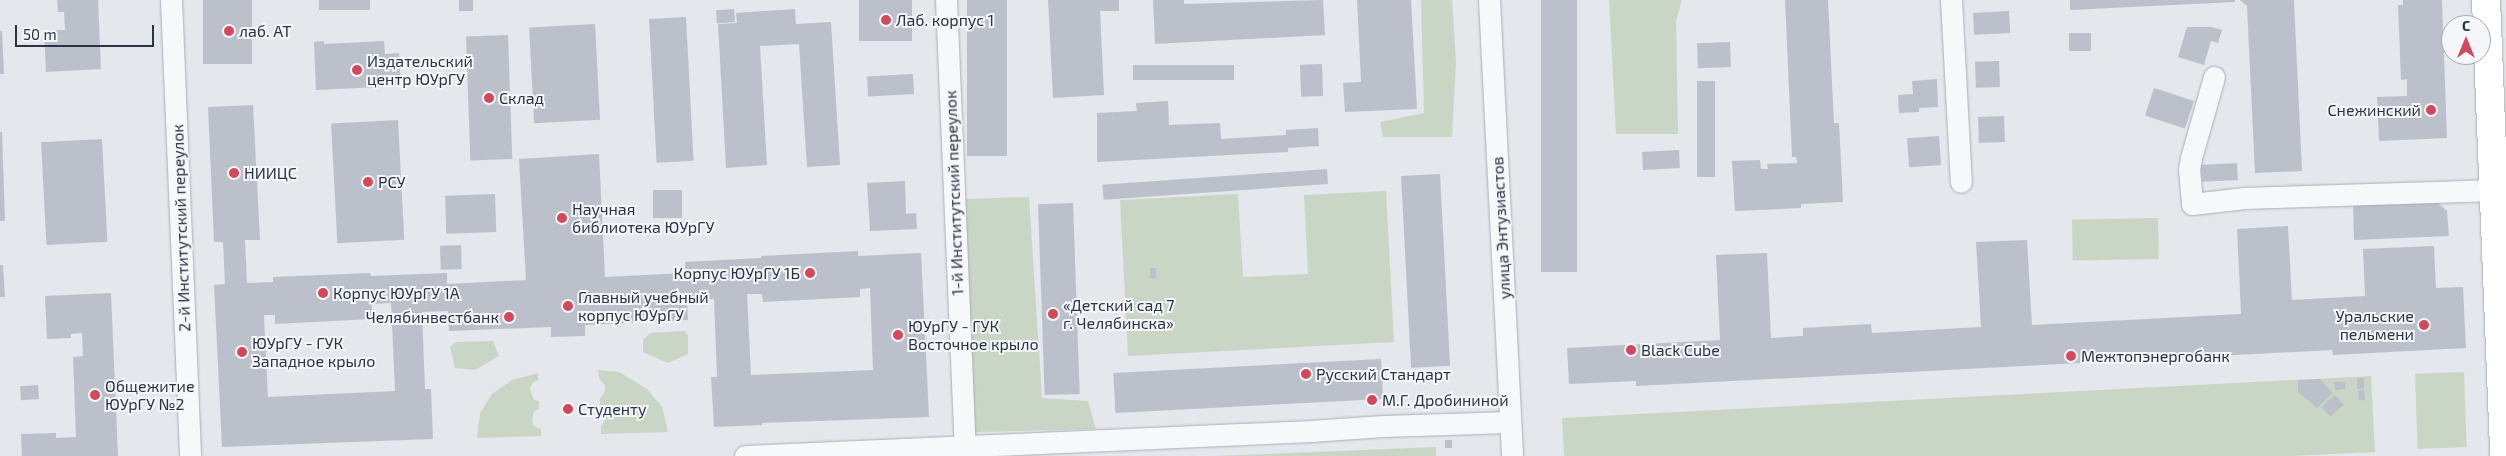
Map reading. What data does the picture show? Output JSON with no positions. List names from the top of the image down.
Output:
{
  "streets": {
    "street": ["1-й Институтский переулок", "2-й Институтский переулок", "улица Энтузиастов"]
  },
  "places": [
    "Лаб. корпус 1",
    "лаб. АТ",
    "Издательский центр ЮУрГУ",
    "Склад",
    "Снежинский",
    "НИИЦС",
    "РСУ",
    "Научная библиотека ЮУрГУ",
    "Корпус ЮУрГУ 1Б",
    "Корпус ЮУрГУ 1А",
    "Главный учебный корпус ЮУрГУ",
    "«Детский сад 7 г. Челябинска»",
    "Челябинвестбанк",
    "Уральские пельмени",
    "ЮУрГУ - ГУК Восточное крыло",
    "Black Cube",
    "ЮУрГУ - ГУК Западное крыло",
    "Межтопэнергобанк",
    "Русский Стандарт",
    "Общежитие ЮУрГУ №2",
    "М.Г. Дробининой",
    "Студенту"
  ],
  "scale_bar": "50 m",
  "north": "top"
}
